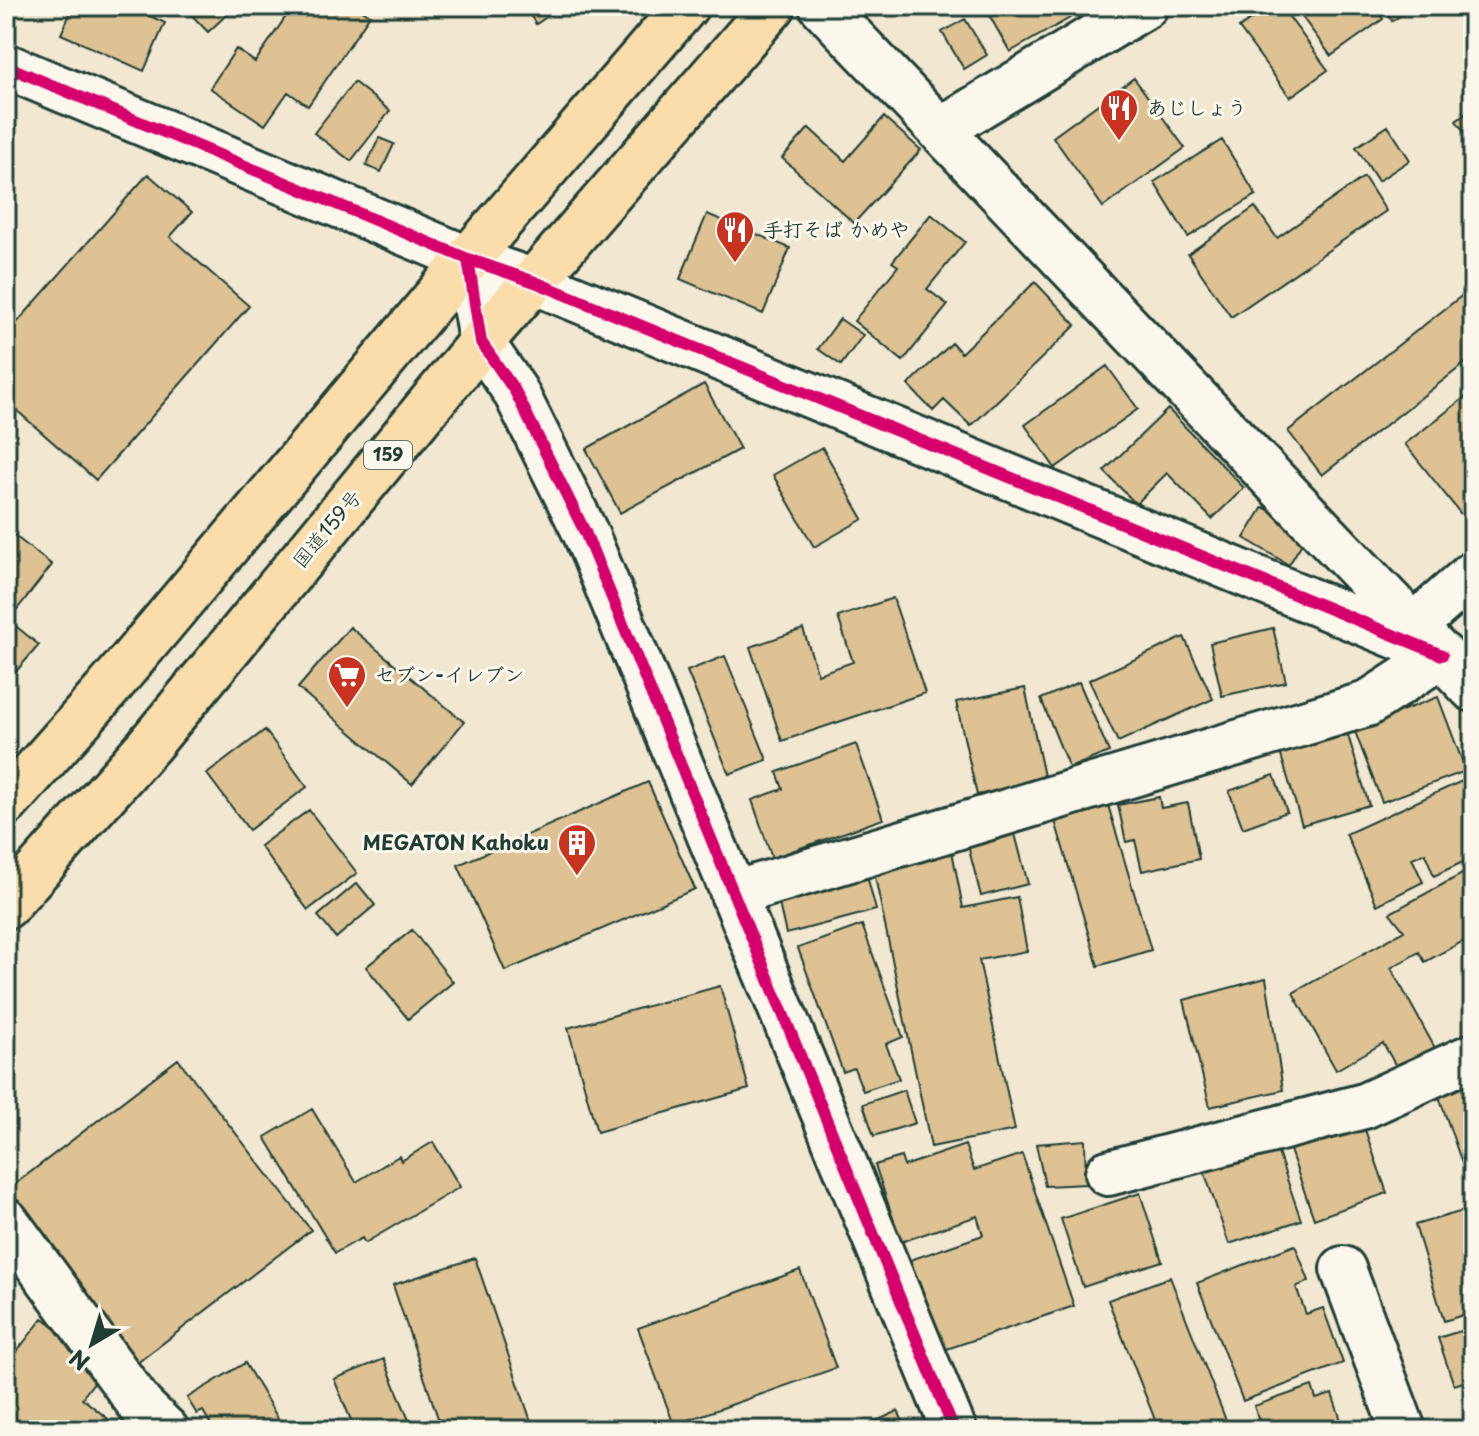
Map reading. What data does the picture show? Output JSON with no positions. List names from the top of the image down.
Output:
{
  "streets": {
    "highway": ["159", "国道159号"]
  },
  "places": {
    "restaurant": ["あじしょう", "手打そば かめや"],
    "supermarket": ["セブン-イレブン"],
    "building": ["MEGATON Kahoku"]
  },
  "north": "bottom left"
}
